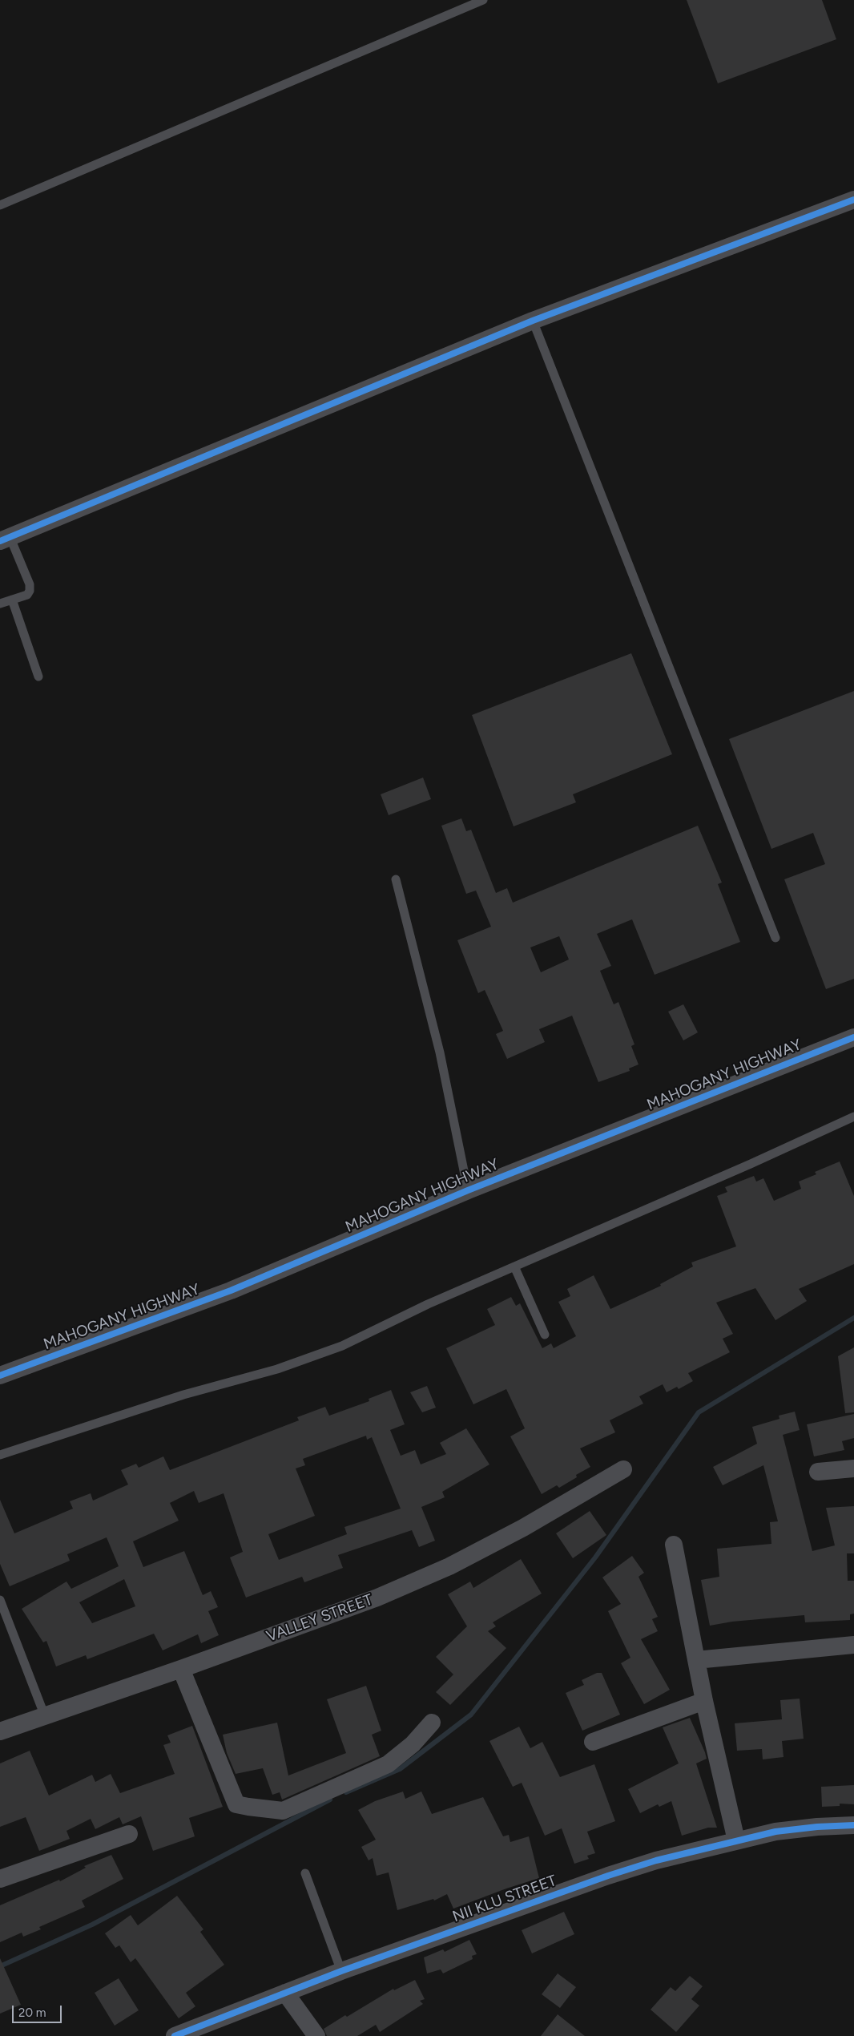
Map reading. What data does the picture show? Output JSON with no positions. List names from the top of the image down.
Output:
{
  "streets": {
    "street": ["MAHOGANY HIGHWAY", "VALLEY STREET", "NII KLU STREET"]
  },
  "scale_bar": "20 m"
}
